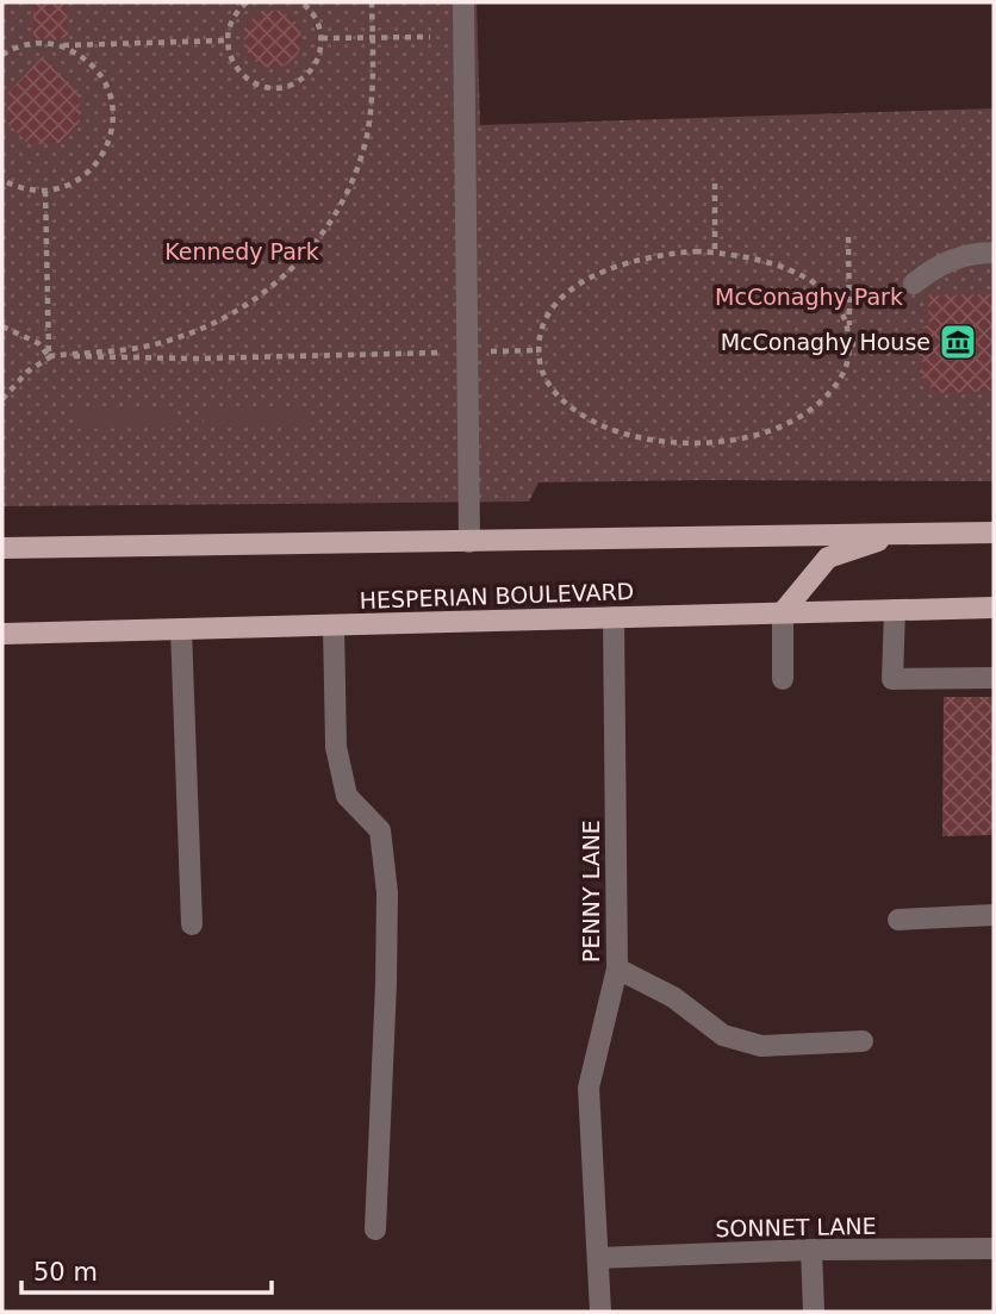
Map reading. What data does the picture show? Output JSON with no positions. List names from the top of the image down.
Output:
{
  "streets": {
    "main road": ["HESPERIAN BOULEVARD"],
    "street": ["PENNY LANE", "SONNET LANE"]
  },
  "crossings": [
    ["HESPERIAN BOULEVARD", "PENNY LANE"],
    ["PENNY LANE", "SONNET LANE"]
  ],
  "parks": ["Kennedy Park", "McConaghy Park"],
  "places": {
    "museum": ["McConaghy House"]
  },
  "scale_bar": "50 m"
}
